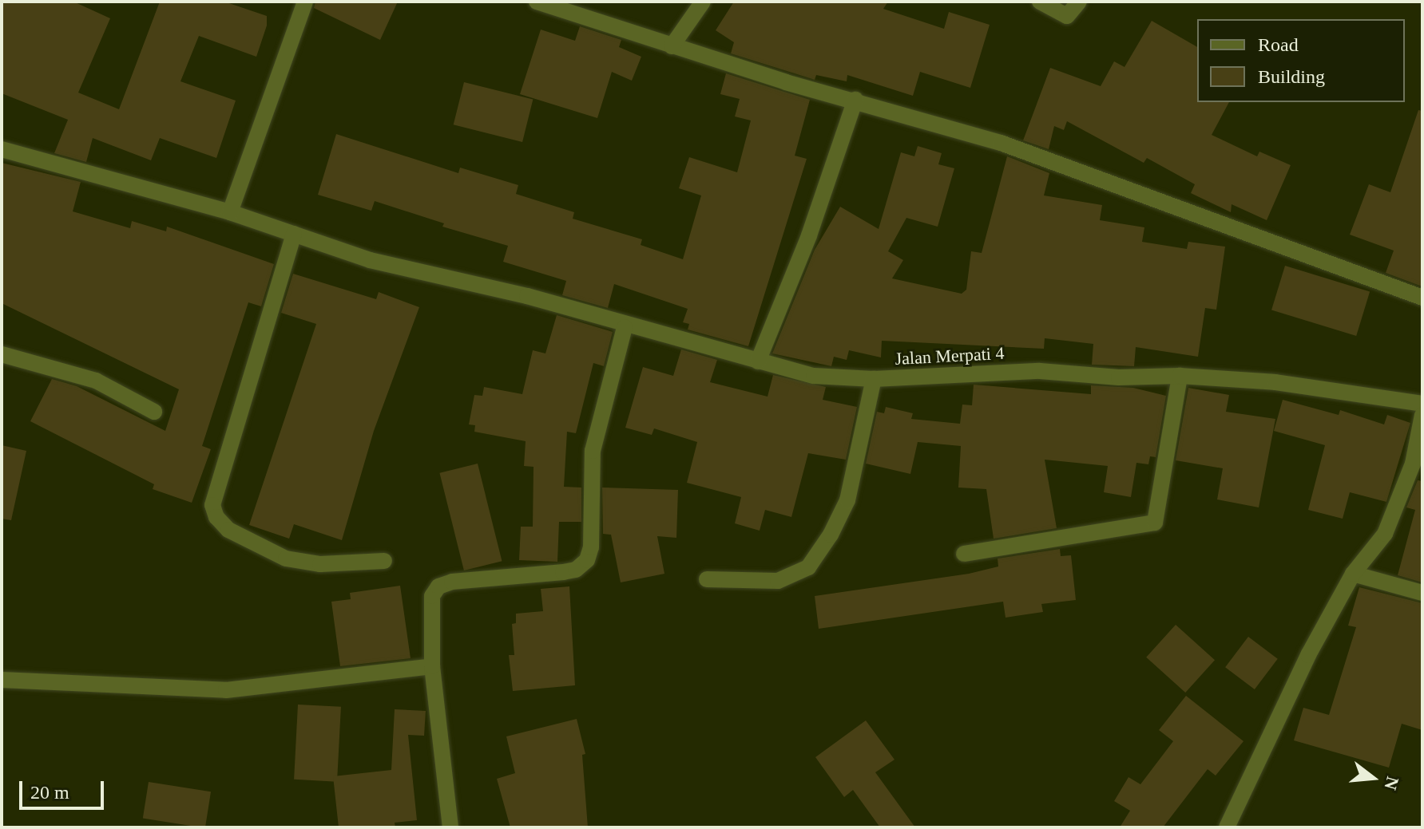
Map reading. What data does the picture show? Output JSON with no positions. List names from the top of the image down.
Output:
{
  "streets": {
    "street": ["Jalan Merpati 4"]
  },
  "legend": ["Road", "Building"],
  "scale_bar": "20 m",
  "north": "right"
}
